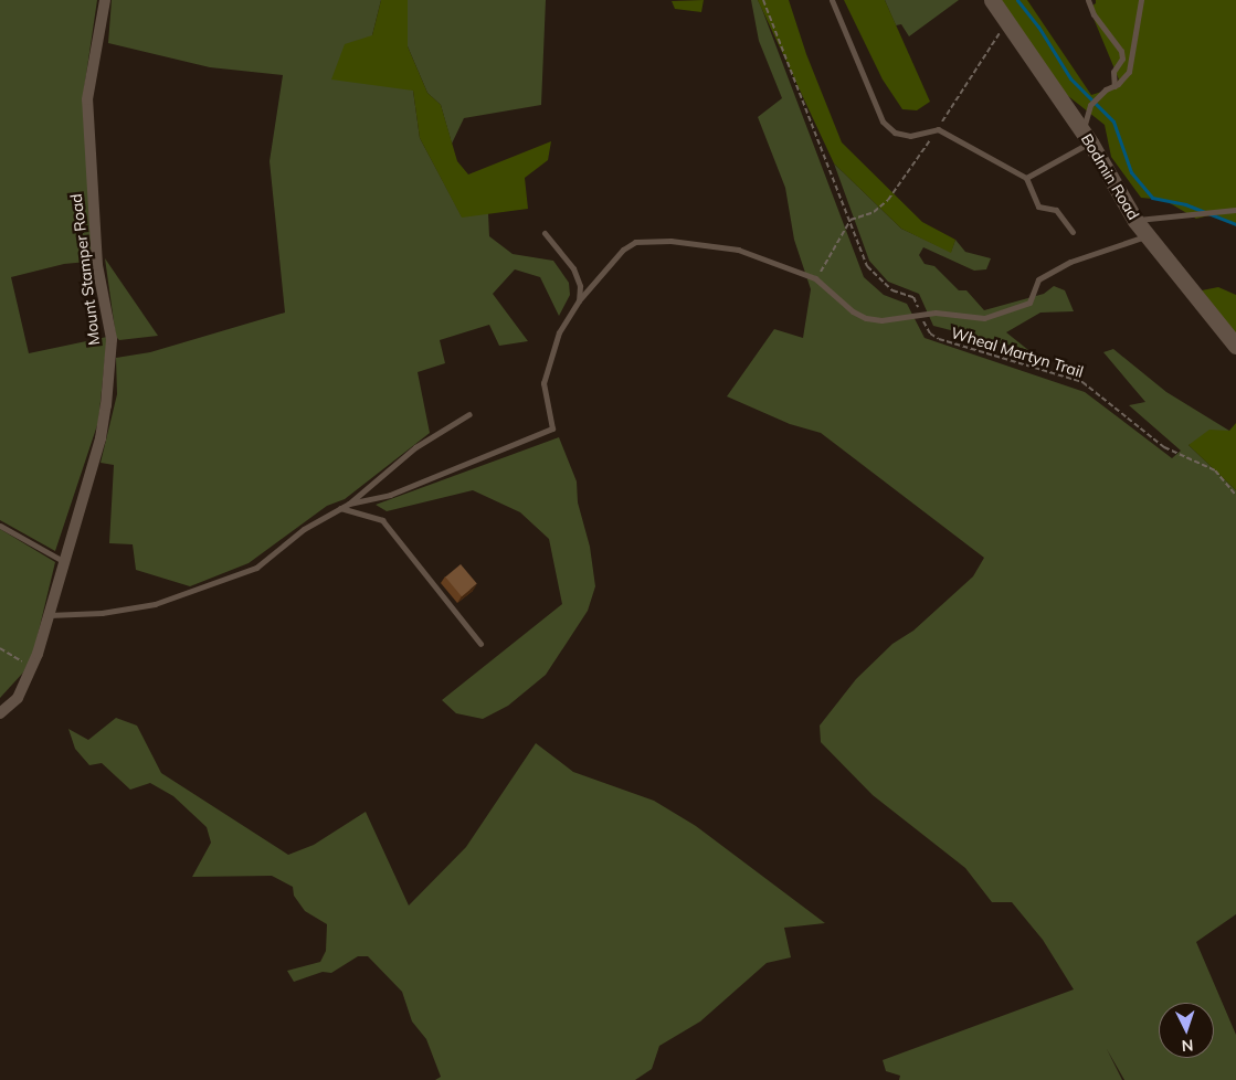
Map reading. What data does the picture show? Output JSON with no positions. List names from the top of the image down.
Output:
{
  "streets": {
    "main road": ["Bodmin Road"],
    "street": ["Mount Stamper Road"],
    "path": ["Wheal Martyn Trail"]
  },
  "north": "bottom"
}
